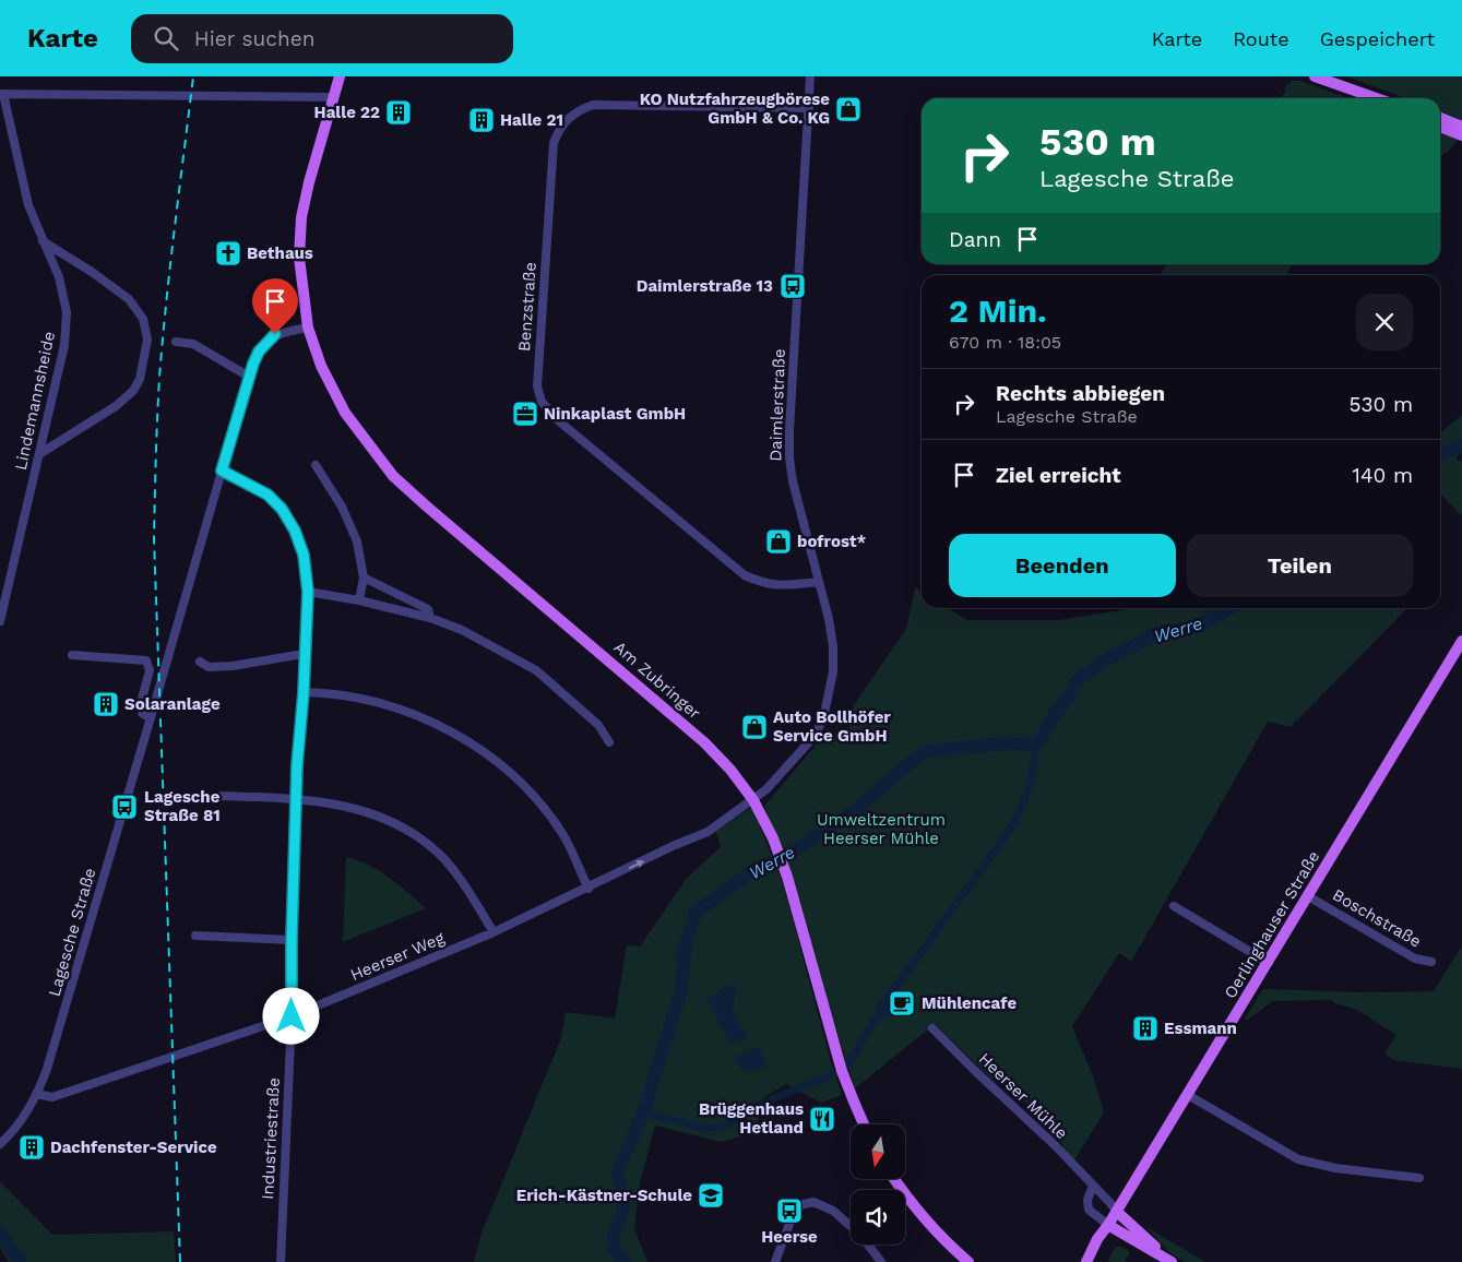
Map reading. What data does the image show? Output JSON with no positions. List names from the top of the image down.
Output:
{
  "streets": {
    "main road": ["Am Zubringer", "Oerlinghauser Straße"],
    "street": [
      "Benzstraße",
      "Lindemannsheide",
      "Daimlerstraße",
      "Boschstraße",
      "Lagesche Straße",
      "Heerser Weg",
      "Heerser Mühle",
      "Industriestraße"
    ]
  },
  "crossings": [
    ["Benzstraße", "Daimlerstraße"],
    ["Daimlerstraße", "Am Zubringer"],
    ["Daimlerstraße", "Heerser Weg"],
    ["Am Zubringer", "Lagesche Straße"],
    ["Am Zubringer", "Heerser Weg"],
    ["Boschstraße", "Oerlinghauser Straße"],
    ["Oerlinghauser Straße", "Heerser Mühle"],
    ["Lagesche Straße", "Heerser Weg"],
    ["Lagesche Straße", "Industriestraße"],
    ["Heerser Weg", "Industriestraße"]
  ],
  "water": ["Werre"],
  "parks": ["Umweltzentrum Heerser Mühle"],
  "places": {
    "shop": ["KO Nutzfahrzeugbörese GmbH & Co. KG", "bofrost*", "Auto Bollhöfer Service GmbH"],
    "building": [
      "Halle 22",
      "Halle 21",
      "Solaranlage",
      "Essmann",
      "Dachfenster-Service"
    ],
    "church": ["Bethaus"],
    "bus stop": ["Daimlerstraße 13", "Lagesche Straße 81", "Heerse"],
    "office": ["Ninkaplast GmbH"],
    "cafe": ["Mühlencafe"],
    "restaurant": ["Brüggenhaus Hetland"],
    "school or university": ["Erich-Kästner-Schule"]
  },
  "north": "bottom",
  "page": {
    "header": "Karte",
    "search": "Hier suchen",
    "nav": ["Karte", "Route", "Gespeichert"],
    "turn": ["530 m", "Lagesche Straße"],
    "then": "Dann",
    "heading": ["2 Min.", "670 m · 18:05"],
    "list": [
      {
        "name": "Rechts abbiegen",
        "note": "Lagesche Straße",
        "value": "530 m"
      },
      {
        "name": "Ziel erreicht",
        "value": "140 m"
      }
    ],
    "buttons": ["Beenden", "Teilen"]
  }
}
